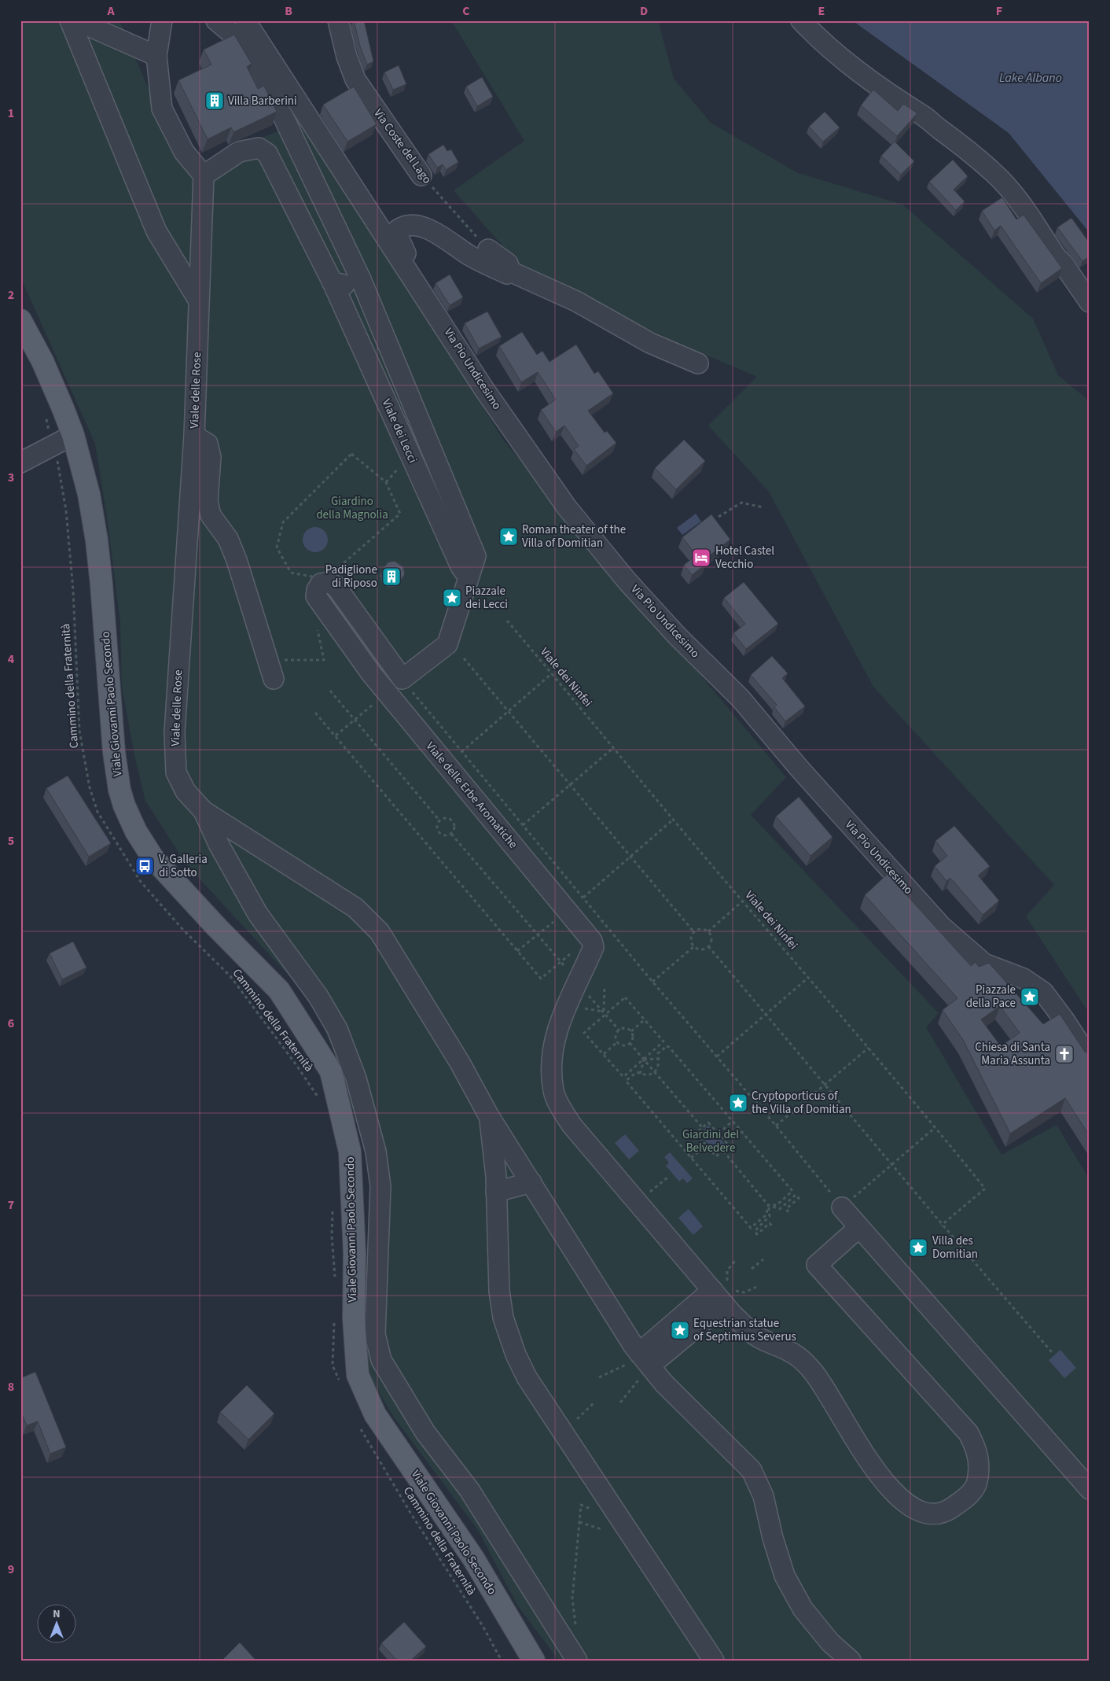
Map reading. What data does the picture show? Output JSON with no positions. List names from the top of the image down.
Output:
{
  "streets": {
    "main road": ["Viale Giovanni Paolo Secondo"],
    "street": [
      "Via Coste del Lago",
      "Via Pio Undicesimo",
      "Viale delle Rose",
      "Viale dei Lecci",
      "Viale delle Erbe Aromatiche"
    ],
    "path": ["Viale dei Ninfei", "Cammino della Fraternità"]
  },
  "crossings": [
    ["Viale delle Rose", "Viale dei Lecci"]
  ],
  "water": ["Lake Albano"],
  "parks": ["Giardino della Magnolia", "Giardini del Belvedere"],
  "places": {
    "building": ["Villa Barberini", "Padiglione di Riposo"],
    "place": [
      "Roman theater of the Villa of Domitian",
      "Piazzale dei Lecci",
      "Piazzale della Pace",
      "Cryptoporticus of the Villa of Domitian",
      "Villa des Domitian",
      "Equestrian statue of Septimius Severus"
    ],
    "hotel": ["Hotel Castel Vecchio"],
    "bus stop": ["V. Galleria di Sotto"],
    "church": ["Chiesa di Santa Maria Assunta"]
  },
  "north": "top",
  "grid": {
    "columns": [
      "A",
      "B",
      "C",
      "D",
      "E",
      "F"
    ],
    "rows": [
      "1",
      "2",
      "3",
      "4",
      "5",
      "6",
      "7",
      "8",
      "9"
    ]
  }
}
